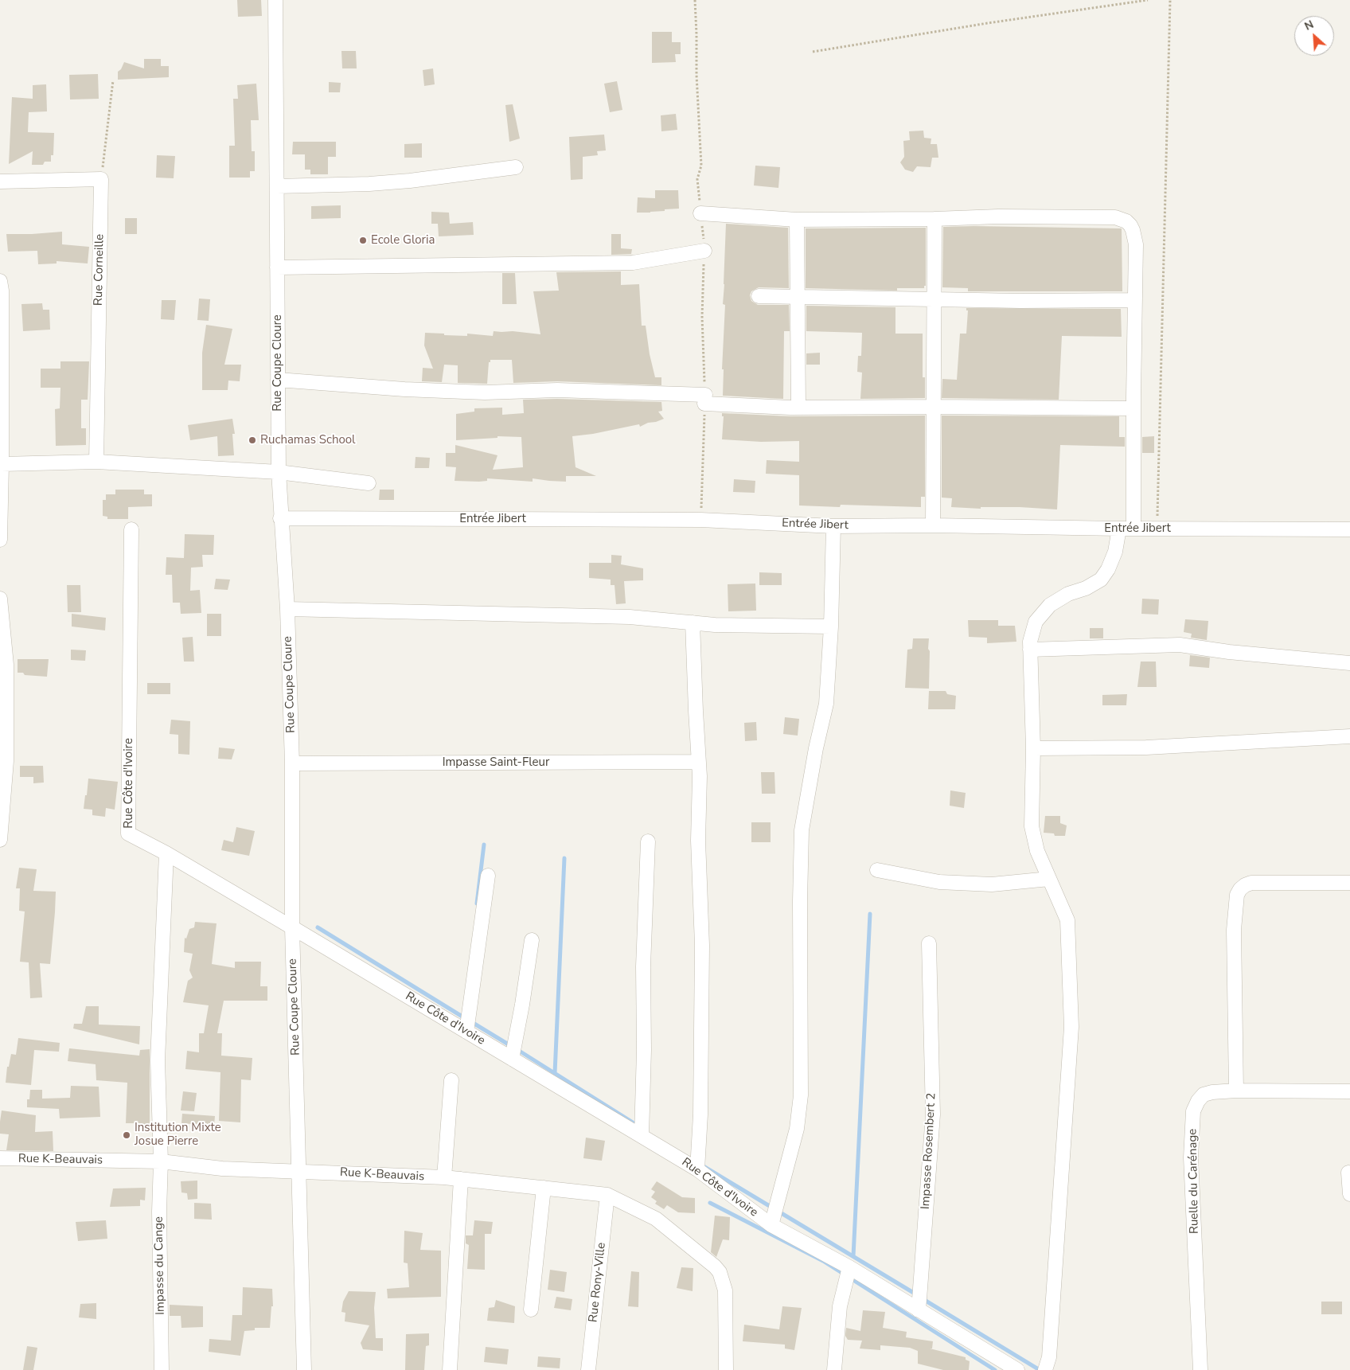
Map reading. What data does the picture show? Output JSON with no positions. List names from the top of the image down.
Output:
{
  "streets": {
    "street": [
      "Rue Corneille",
      "Rue Coupe Cloure",
      "Entrée Jibert",
      "Impasse Saint-Fleur",
      "Rue Côte d'Ivoire",
      "Impasse Rosembert 2",
      "Rue K-Beauvais",
      "Ruelle du Carénage",
      "Impasse du Cange",
      "Rue Rony-Ville"
    ]
  },
  "crossings": [
    ["Rue Coupe Cloure", "Entrée Jibert"],
    ["Rue Coupe Cloure", "Impasse Saint-Fleur"],
    ["Rue Coupe Cloure", "Rue Côte d'Ivoire"],
    ["Rue Coupe Cloure", "Rue K-Beauvais"],
    ["Rue Côte d'Ivoire", "Impasse Rosembert 2"],
    ["Rue Côte d'Ivoire", "Impasse du Cange"],
    ["Rue K-Beauvais", "Impasse du Cange"],
    ["Rue K-Beauvais", "Rue Rony-Ville"]
  ],
  "places": ["Ecole Gloria", "Ruchamas School", "Institution Mixte Josue Pierre"],
  "north": "top left"
}
